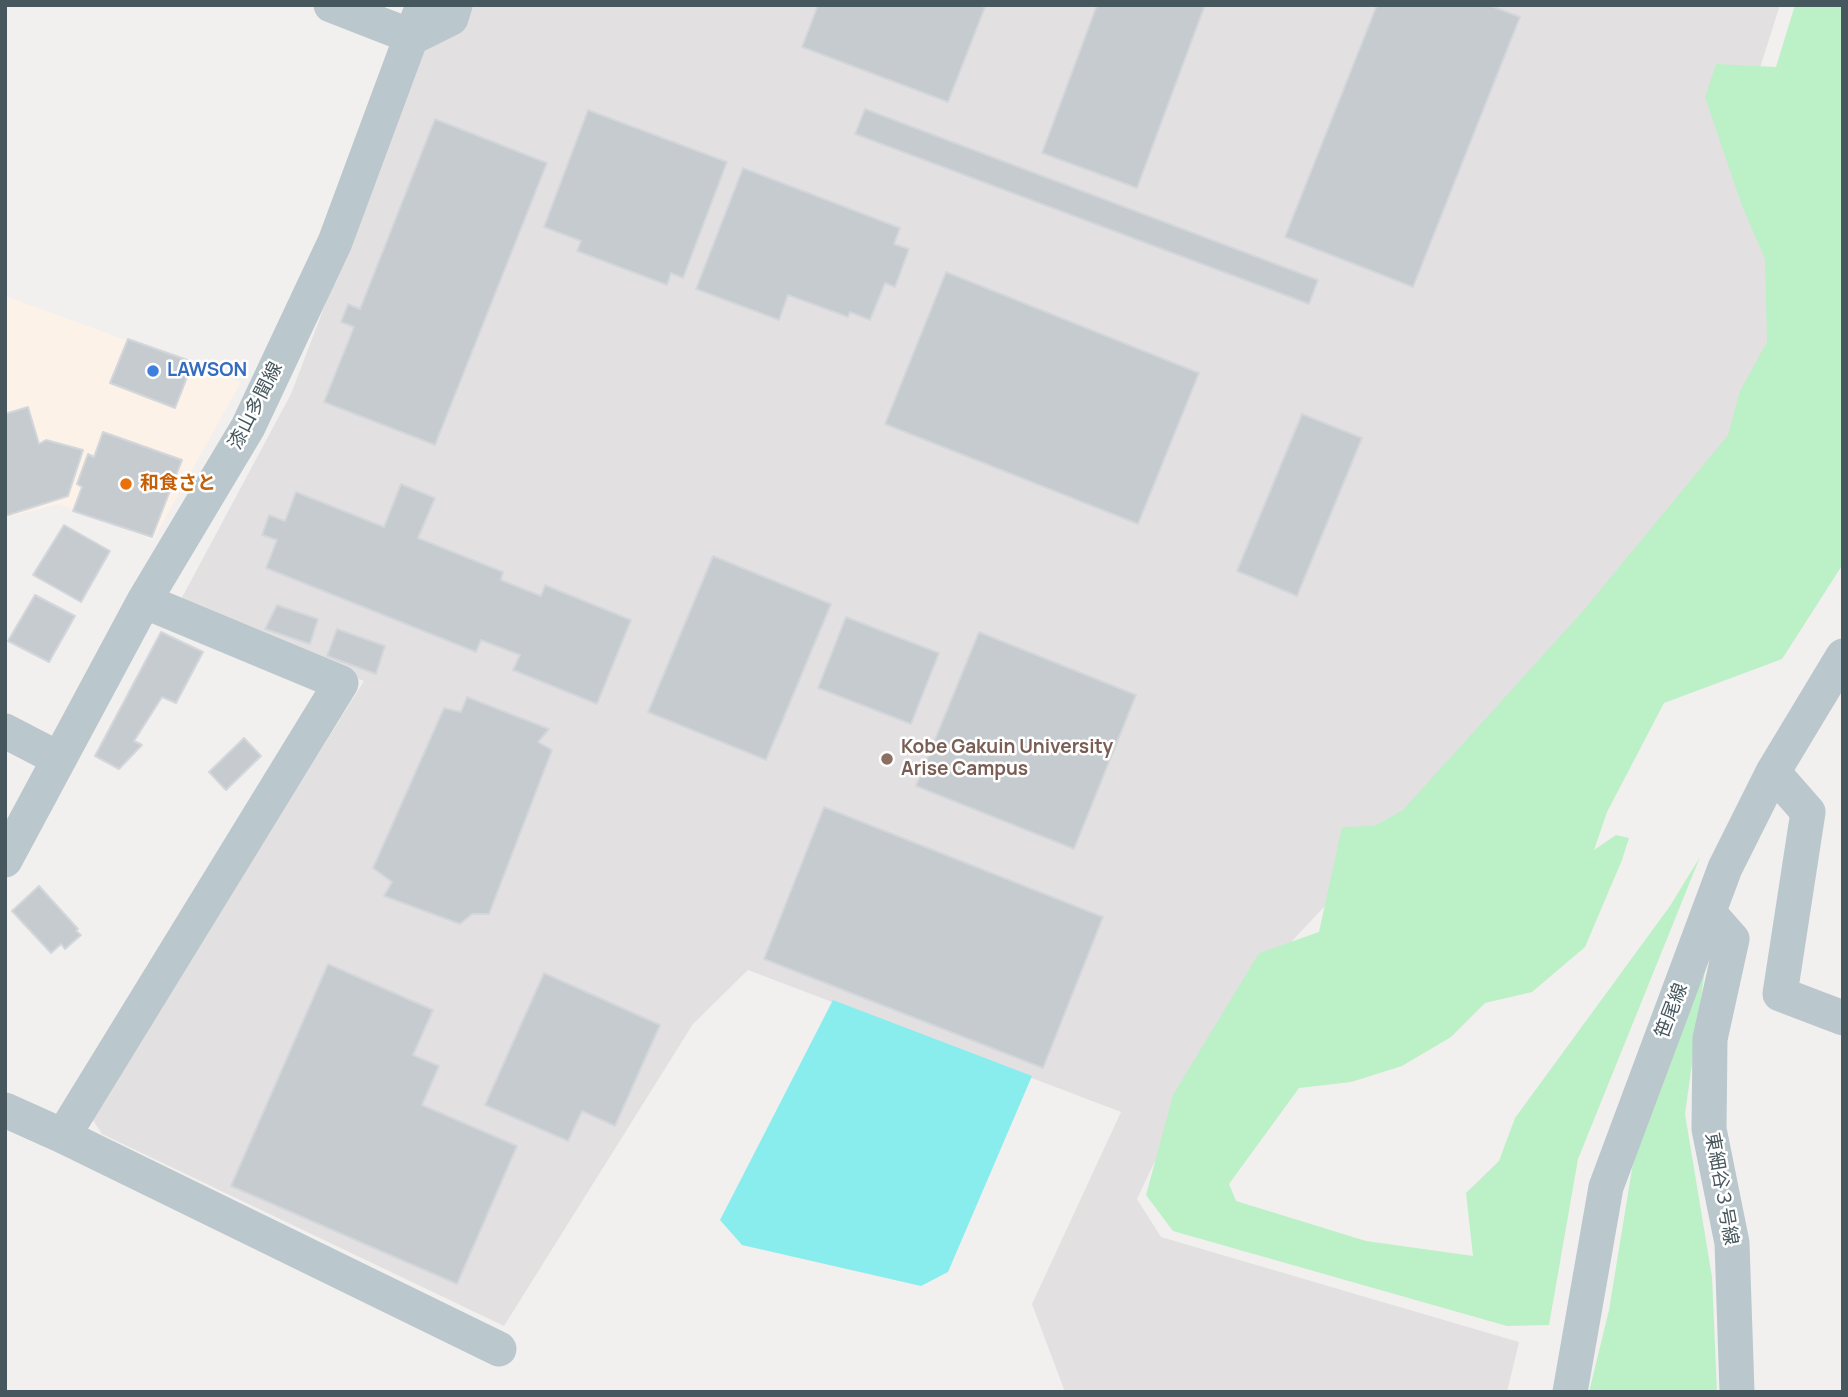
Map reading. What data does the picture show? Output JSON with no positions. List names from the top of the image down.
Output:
{
  "streets": {
    "street": ["漆山多聞線", "笹尾線", "東細谷３号線"]
  },
  "crossings": [
    ["笹尾線", "東細谷３号線"]
  ],
  "places": ["LAWSON", "和食さと", "Kobe Gakuin University Arise Campus"]
}
